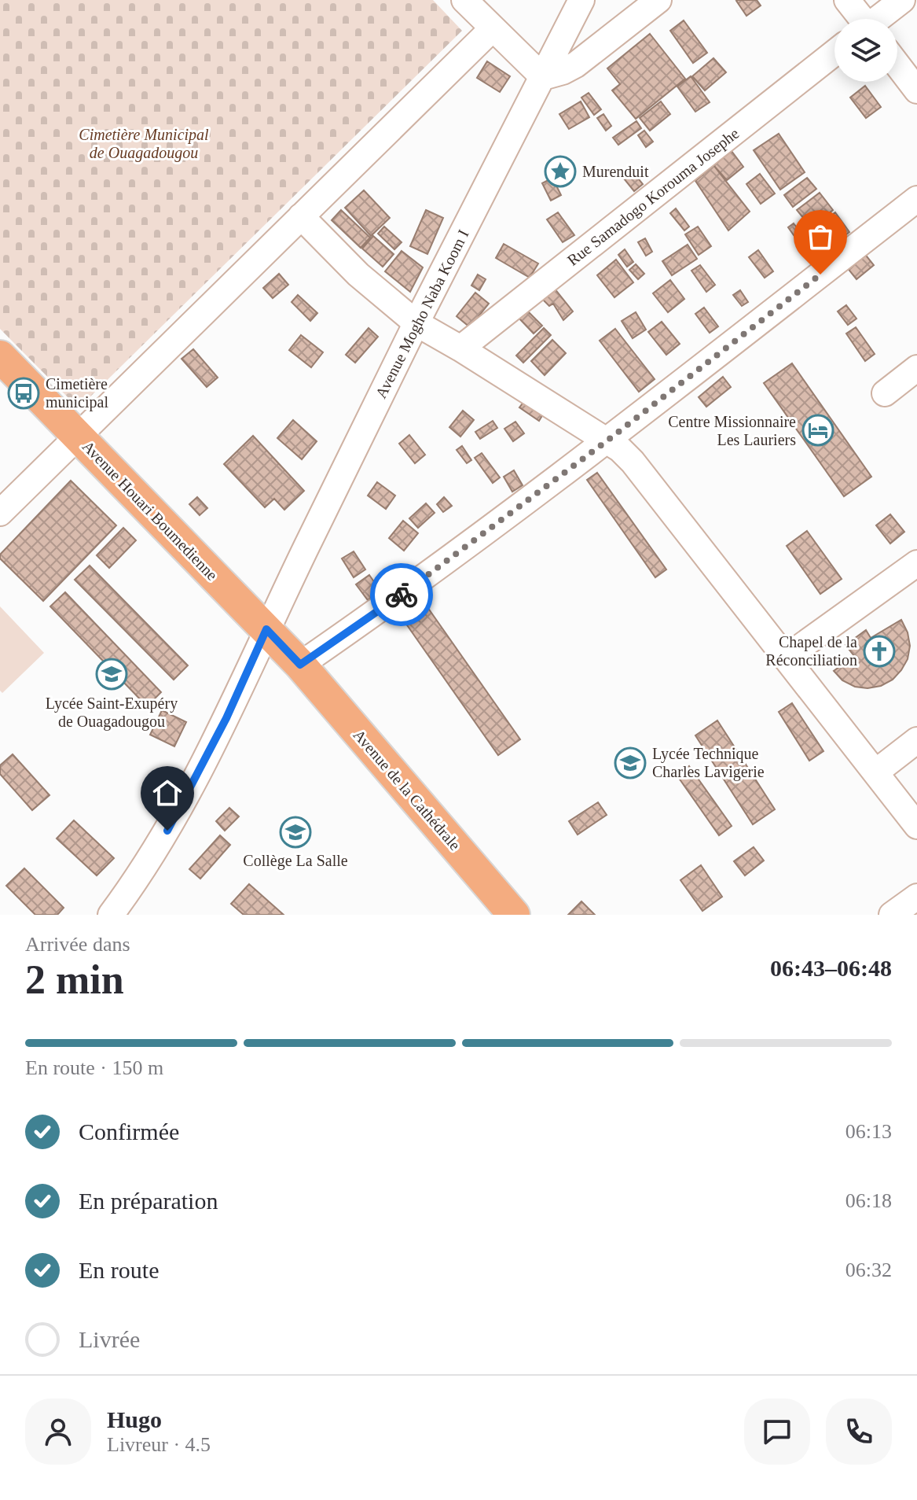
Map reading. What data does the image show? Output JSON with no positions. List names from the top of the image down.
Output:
{
  "streets": {
    "main road": ["Avenue Houari Boumedienne", "Avenue de la Cathédrale"],
    "street": ["Rue Samadogo Korouma Josephe", "Avenue Mogho Naba Koom I"]
  },
  "crossings": [
    ["Avenue Mogho Naba Koom I", "Avenue Houari Boumedienne"],
    ["Avenue Houari Boumedienne", "Avenue de la Cathédrale"]
  ],
  "parks": ["Cimetière Municipal de Ouagadougou"],
  "places": {
    "place": ["Murenduit"],
    "bus stop": ["Cimetière municipal"],
    "hotel": ["Centre Missionnaire Les Lauriers"],
    "church": ["Chapel de la Réconciliation"],
    "school or university": ["Lycée Saint-Exupéry de Ouagadougou", "Lycée Technique Charles Lavigerie", "Collège La Salle"]
  },
  "page": {
    "heading": ["2 min", "Arrivée dans", "06:43–06:48"],
    "panel": ["Hugo", "Livreur · 4.5"],
    "bar": "En route · 150 m",
    "list": [
      ["Confirmée", "06:13"],
      ["En préparation", "06:18"],
      ["En route", "06:32"],
      "Livrée"
    ]
  }
}
